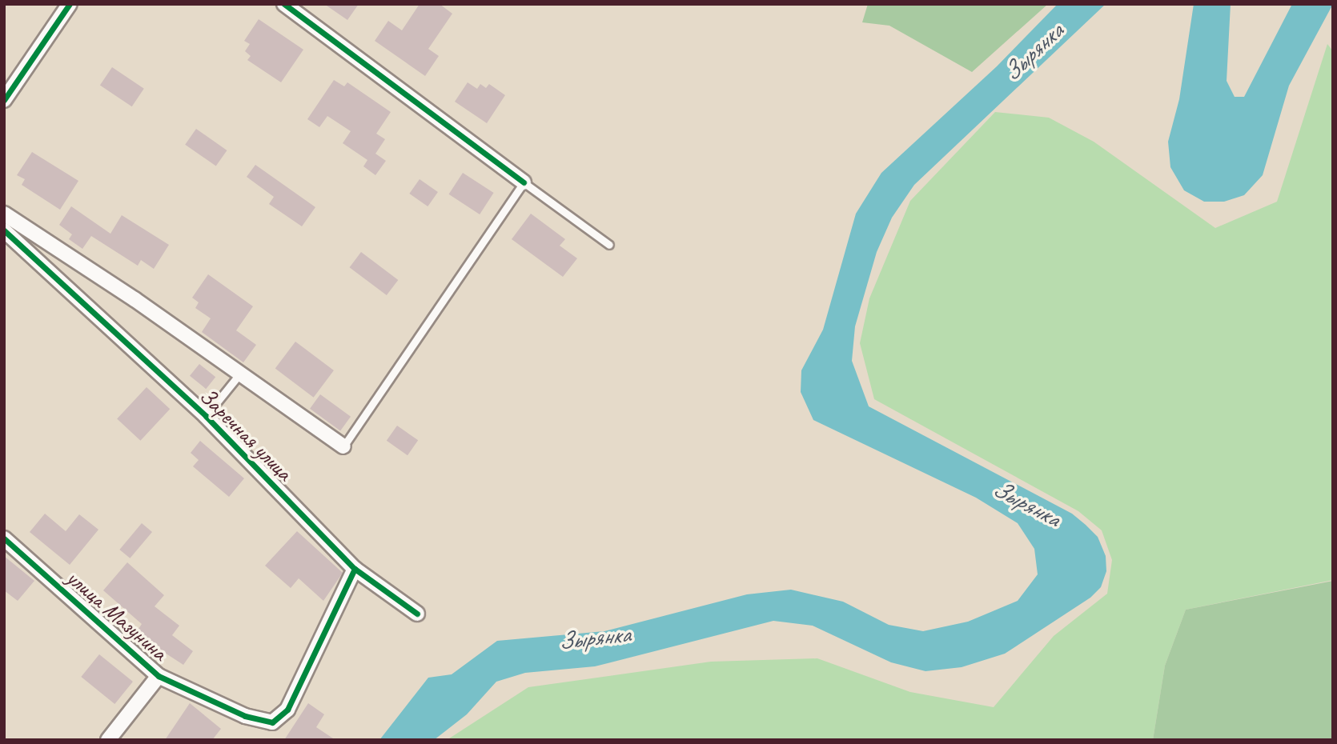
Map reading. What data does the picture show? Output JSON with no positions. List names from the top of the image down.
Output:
{
  "streets": {
    "street": ["Заречная улица", "улица Мазунина"]
  },
  "crossings": [
    ["Заречная улица", "улица Мазунина"]
  ],
  "water": ["Зырянка"]
}
